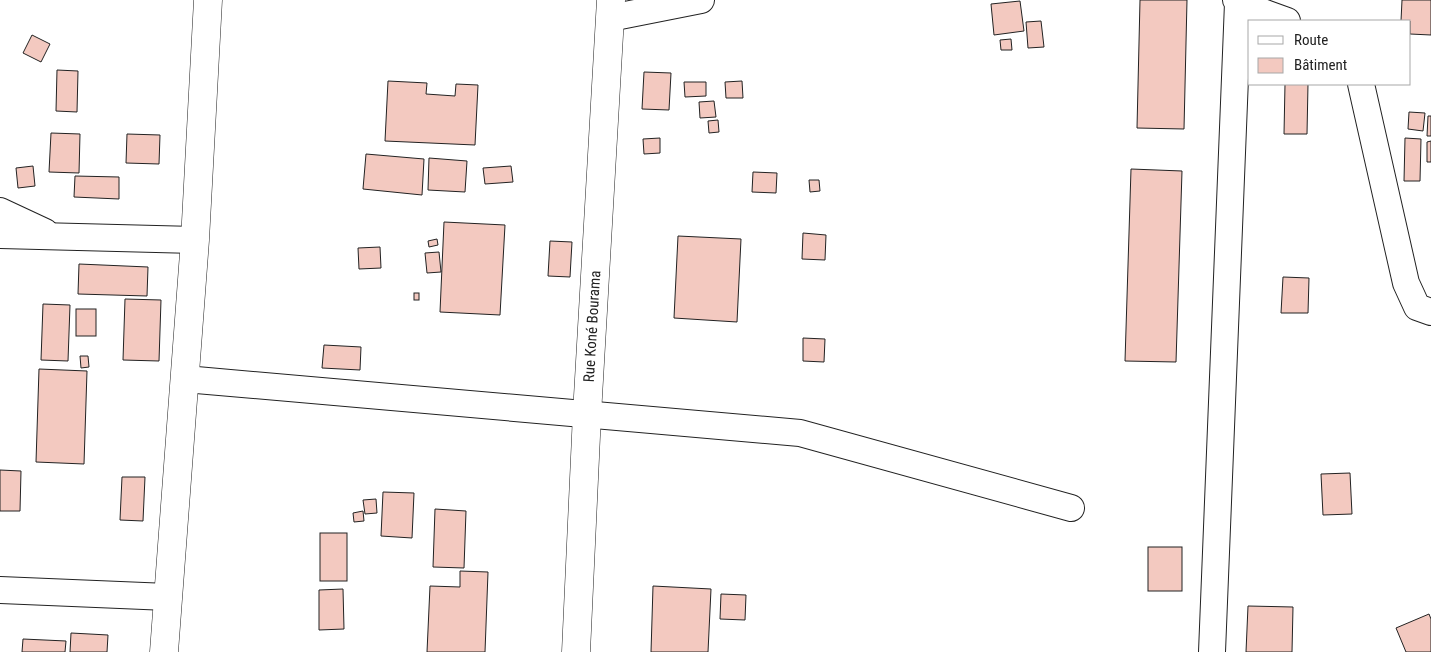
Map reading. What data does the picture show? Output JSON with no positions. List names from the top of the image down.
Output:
{
  "streets": {
    "main road": ["Rue Koné Bourama"]
  },
  "legend": ["Route", "Bâtiment"]
}
